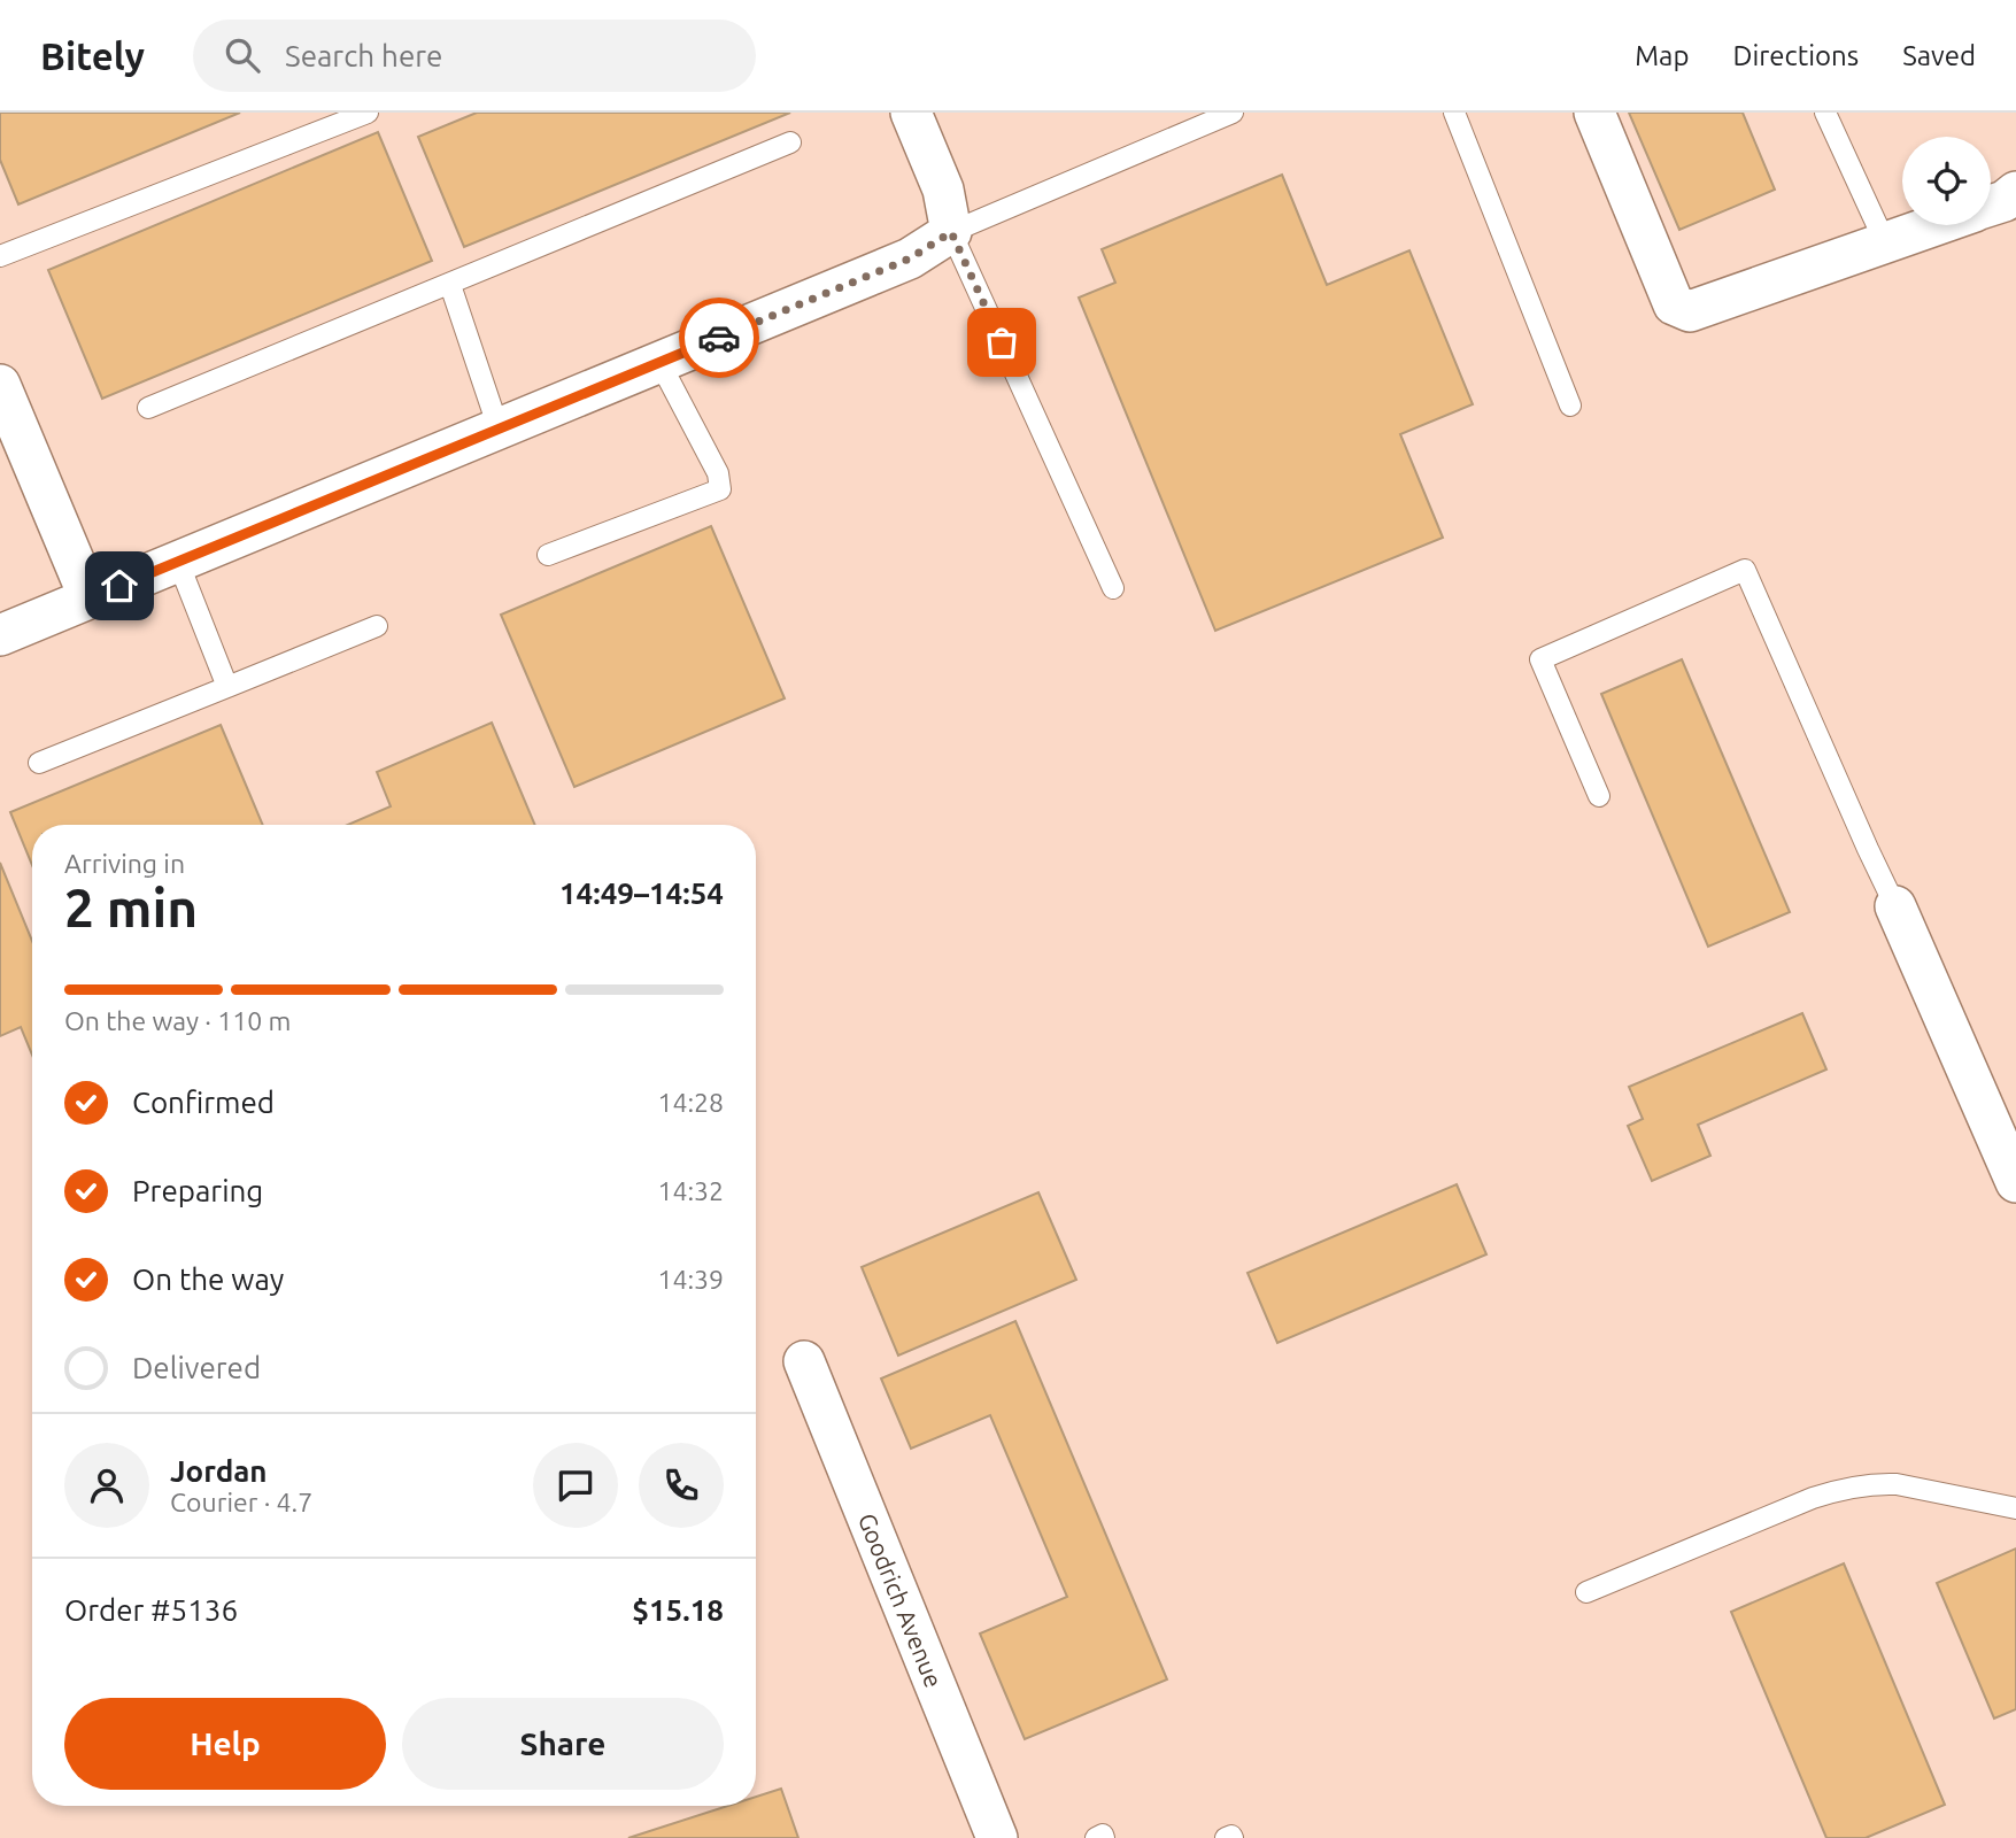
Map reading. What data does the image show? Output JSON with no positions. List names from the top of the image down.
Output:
{
  "streets": {
    "street": ["Goodrich Avenue"]
  },
  "page": {
    "header": "Bitely",
    "search": "Search here",
    "nav": ["Map", "Directions", "Saved"],
    "heading": ["2 min", "Arriving in", "14:49–14:54"],
    "panel": [
      "Jordan",
      "Courier · 4.7",
      "Order #5136",
      "$15.18"
    ],
    "bar": "On the way · 110 m",
    "list": [
      ["Confirmed", "14:28"],
      ["Preparing", "14:32"],
      ["On the way", "14:39"],
      "Delivered"
    ],
    "buttons": ["Help", "Share"]
  }
}
